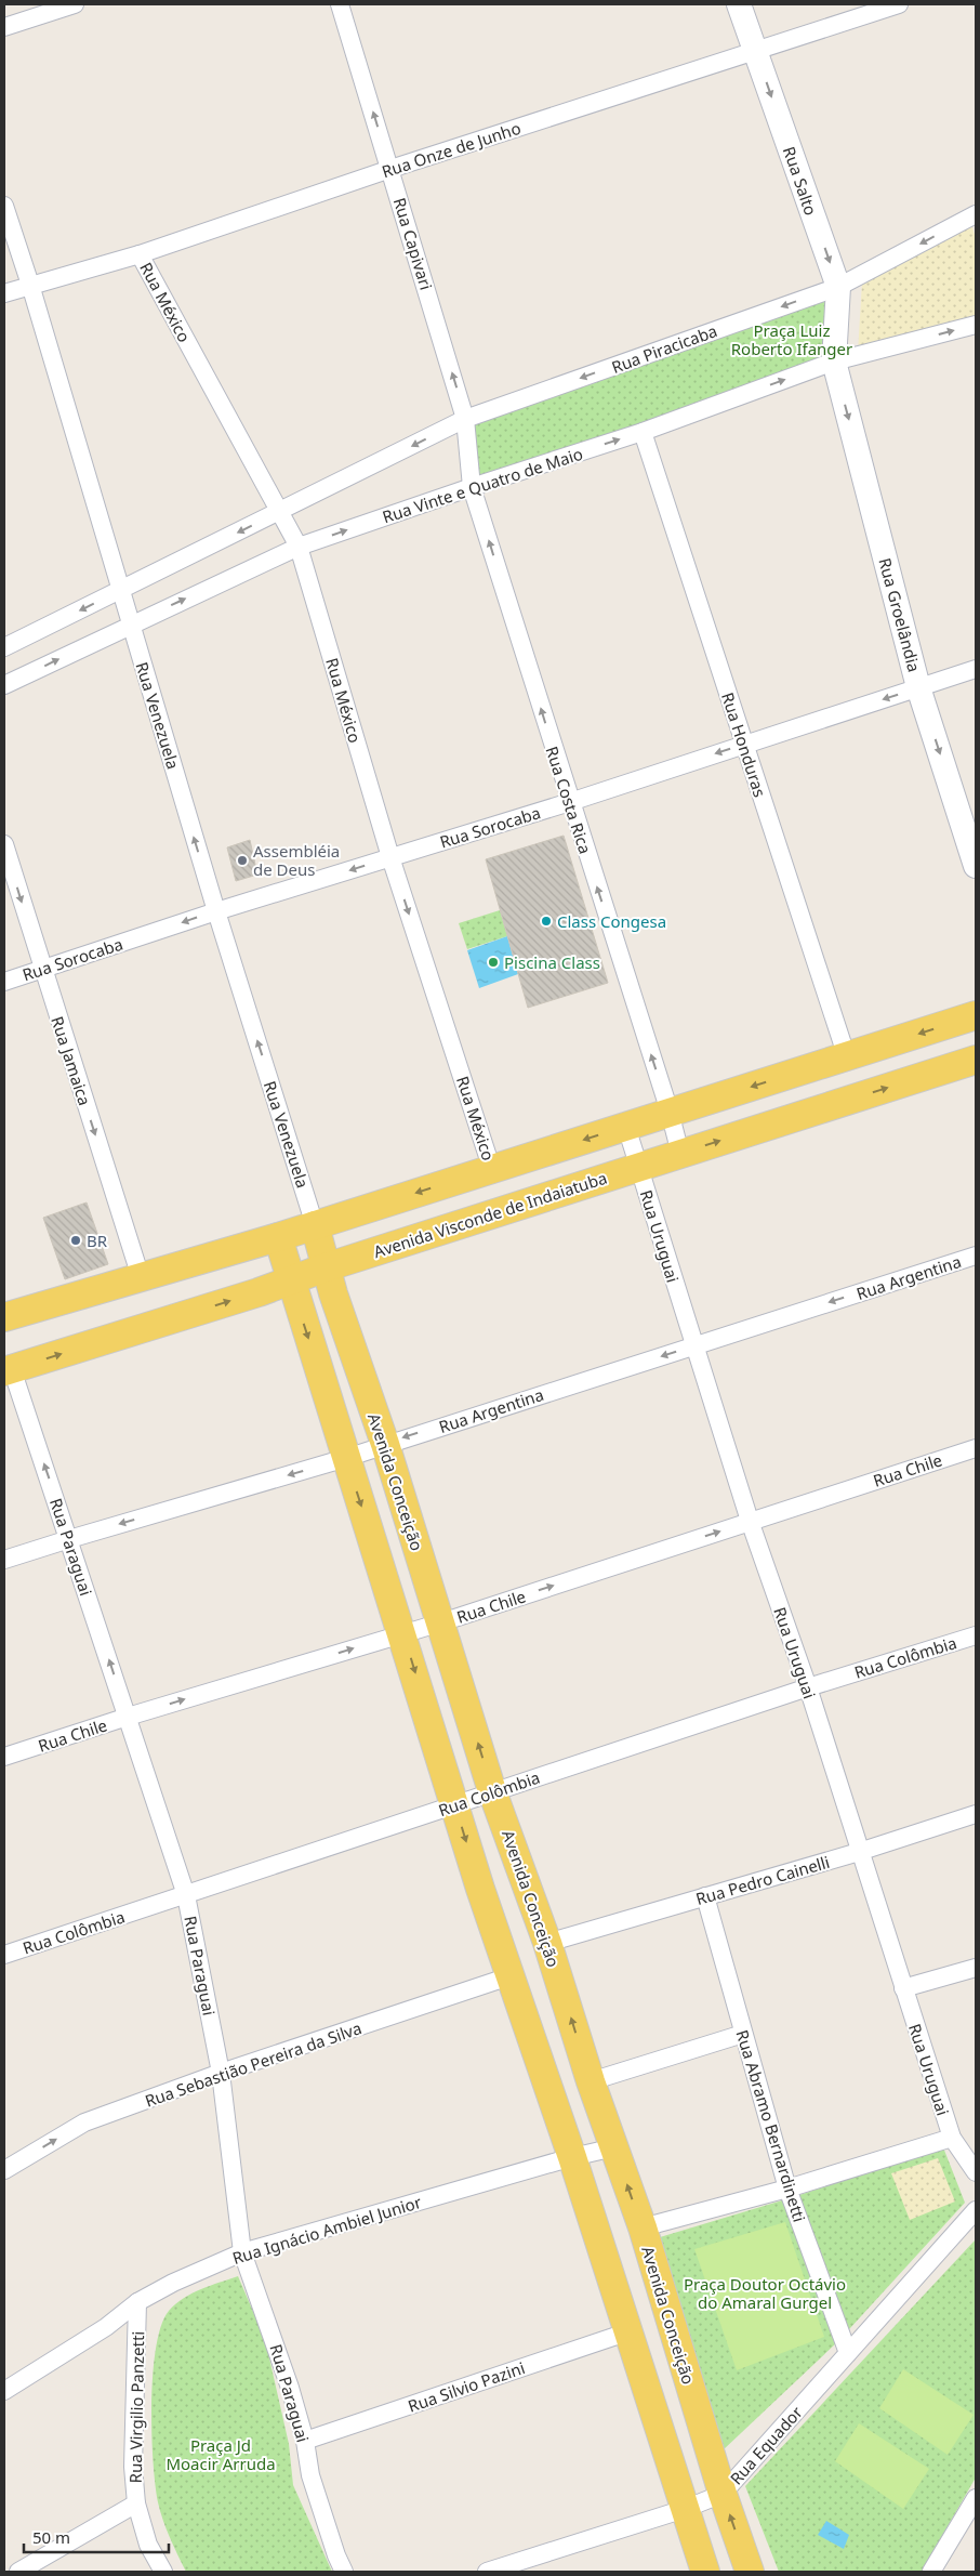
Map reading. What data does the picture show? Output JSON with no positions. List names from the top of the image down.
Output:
{
  "streets": {
    "main road": ["Avenida Visconde de Indaiatuba", "Avenida Conceição"],
    "street": [
      "Rua Onze de Junho",
      "Rua Salto",
      "Rua Capivari",
      "Rua México",
      "Rua Piracicaba",
      "Rua Vinte e Quatro de Maio",
      "Rua Groelândia",
      "Rua Venezuela",
      "Rua Honduras",
      "Rua Costa Rica",
      "Rua Sorocaba",
      "Rua Jamaica",
      "Rua Uruguai",
      "Rua Argentina",
      "Rua Chile",
      "Rua Paraguai",
      "Rua Colômbia",
      "Rua Pedro Cainelli",
      "Rua Sebastião Pereira da Silva",
      "Rua Abramo Bernardinetti",
      "Rua Ignácio Ambiel Junior",
      "Rua Silvio Pazini",
      "Rua Virgilio Panzetti",
      "Rua Equador"
    ]
  },
  "crossings": [
    ["Rua Onze de Junho", "Rua Salto"],
    ["Rua Onze de Junho", "Rua Capivari"],
    ["Rua Onze de Junho", "Rua México"],
    ["Rua Onze de Junho", "Rua Venezuela"],
    ["Rua Salto", "Rua Piracicaba"],
    ["Rua Salto", "Rua Vinte e Quatro de Maio"],
    ["Rua Salto", "Rua Groelândia"],
    ["Rua Capivari", "Rua Piracicaba"],
    ["Rua Capivari", "Rua Vinte e Quatro de Maio"],
    ["Rua Capivari", "Rua Costa Rica"],
    ["Rua México", "Rua Vinte e Quatro de Maio"],
    ["Rua México", "Rua Sorocaba"],
    ["Rua Vinte e Quatro de Maio", "Rua Groelândia"],
    ["Rua Vinte e Quatro de Maio", "Rua Venezuela"],
    ["Rua Vinte e Quatro de Maio", "Rua Honduras"],
    ["Rua Vinte e Quatro de Maio", "Rua Costa Rica"],
    ["Rua Groelândia", "Rua Sorocaba"],
    ["Rua Venezuela", "Rua Sorocaba"],
    ["Rua Venezuela", "Avenida Conceição"],
    ["Rua Honduras", "Rua Sorocaba"],
    ["Rua Costa Rica", "Rua Sorocaba"],
    ["Rua Costa Rica", "Avenida Visconde de Indaiatuba"],
    ["Rua Sorocaba", "Rua Jamaica"],
    ["Avenida Visconde de Indaiatuba", "Rua Uruguai"],
    ["Avenida Visconde de Indaiatuba", "Avenida Conceição"],
    ["Avenida Visconde de Indaiatuba", "Rua Paraguai"],
    ["Rua Uruguai", "Rua Argentina"],
    ["Rua Uruguai", "Rua Chile"],
    ["Rua Uruguai", "Rua Colômbia"],
    ["Rua Uruguai", "Rua Pedro Cainelli"],
    ["Rua Argentina", "Avenida Conceição"],
    ["Rua Argentina", "Rua Paraguai"],
    ["Rua Chile", "Avenida Conceição"],
    ["Rua Chile", "Rua Paraguai"],
    ["Avenida Conceição", "Rua Colômbia"],
    ["Avenida Conceição", "Rua Pedro Cainelli"],
    ["Avenida Conceição", "Rua Ignácio Ambiel Junior"],
    ["Avenida Conceição", "Rua Equador"],
    ["Rua Paraguai", "Rua Colômbia"],
    ["Rua Paraguai", "Rua Sebastião Pereira da Silva"],
    ["Rua Paraguai", "Rua Ignácio Ambiel Junior"],
    ["Rua Paraguai", "Rua Silvio Pazini"],
    ["Rua Pedro Cainelli", "Rua Abramo Bernardinetti"],
    ["Rua Abramo Bernardinetti", "Rua Equador"],
    ["Rua Ignácio Ambiel Junior", "Rua Virgilio Panzetti"]
  ],
  "one_way": [
    "Rua Salto",
    "Rua Capivari",
    "Rua Piracicaba",
    "Rua Groelândia",
    "Rua Venezuela",
    "Rua Costa Rica",
    "Rua Sorocaba",
    "Rua Jamaica",
    "Rua Argentina",
    "Rua Chile",
    "Rua Sebastião Pereira da Silva"
  ],
  "parks": ["Praça Luiz Roberto Ifanger", "Praça Doutor Octávio do Amaral Gurgel", "Praça Jd Moacir Arruda"],
  "places": [
    "Assembléia de Deus",
    "Class Congesa",
    "Piscina Class",
    "BR"
  ],
  "scale_bar": "50 m"
}
